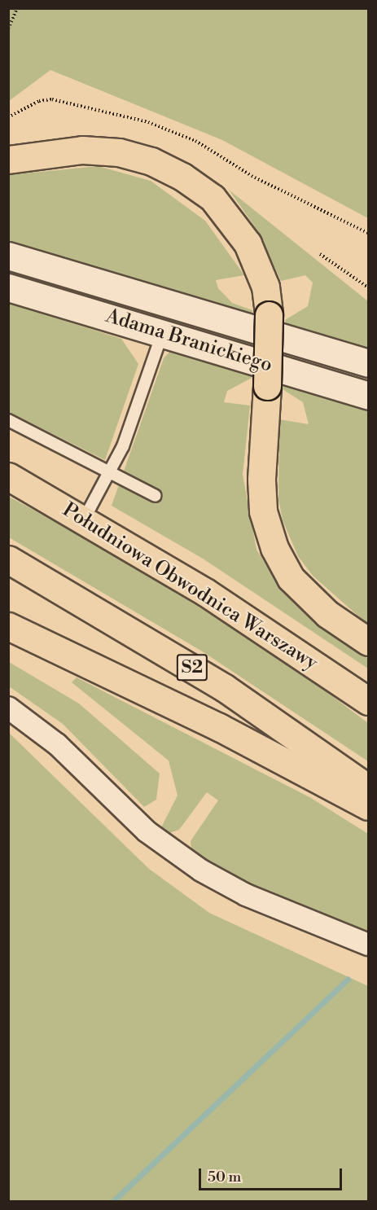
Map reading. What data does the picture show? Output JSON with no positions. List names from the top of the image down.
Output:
{
  "streets": {
    "highway": ["Południowa Obwodnica Warszawy", "S2"],
    "main road": ["Adama Branickiego"]
  },
  "scale_bar": "50 m"
}
